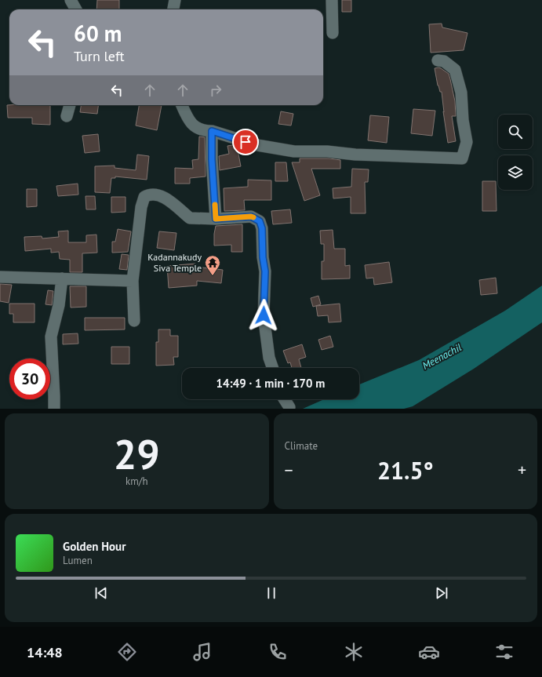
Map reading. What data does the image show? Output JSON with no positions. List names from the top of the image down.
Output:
{
  "water": ["Meenachil"],
  "places": {
    "temple": ["Kadannakudy Siva Temple"]
  },
  "page": {
    "turn": ["60 m", "Turn left"],
    "limit": "30",
    "trip": "14:49 · 1 min · 170 m",
    "tile": [
      ["29", "km/h"],
      "Climate"
    ],
    "heat": ["−", "21.5°", "+"],
    "song": ["Golden Hour", "Lumen"],
    "tabs": "14:48"
  }
}
